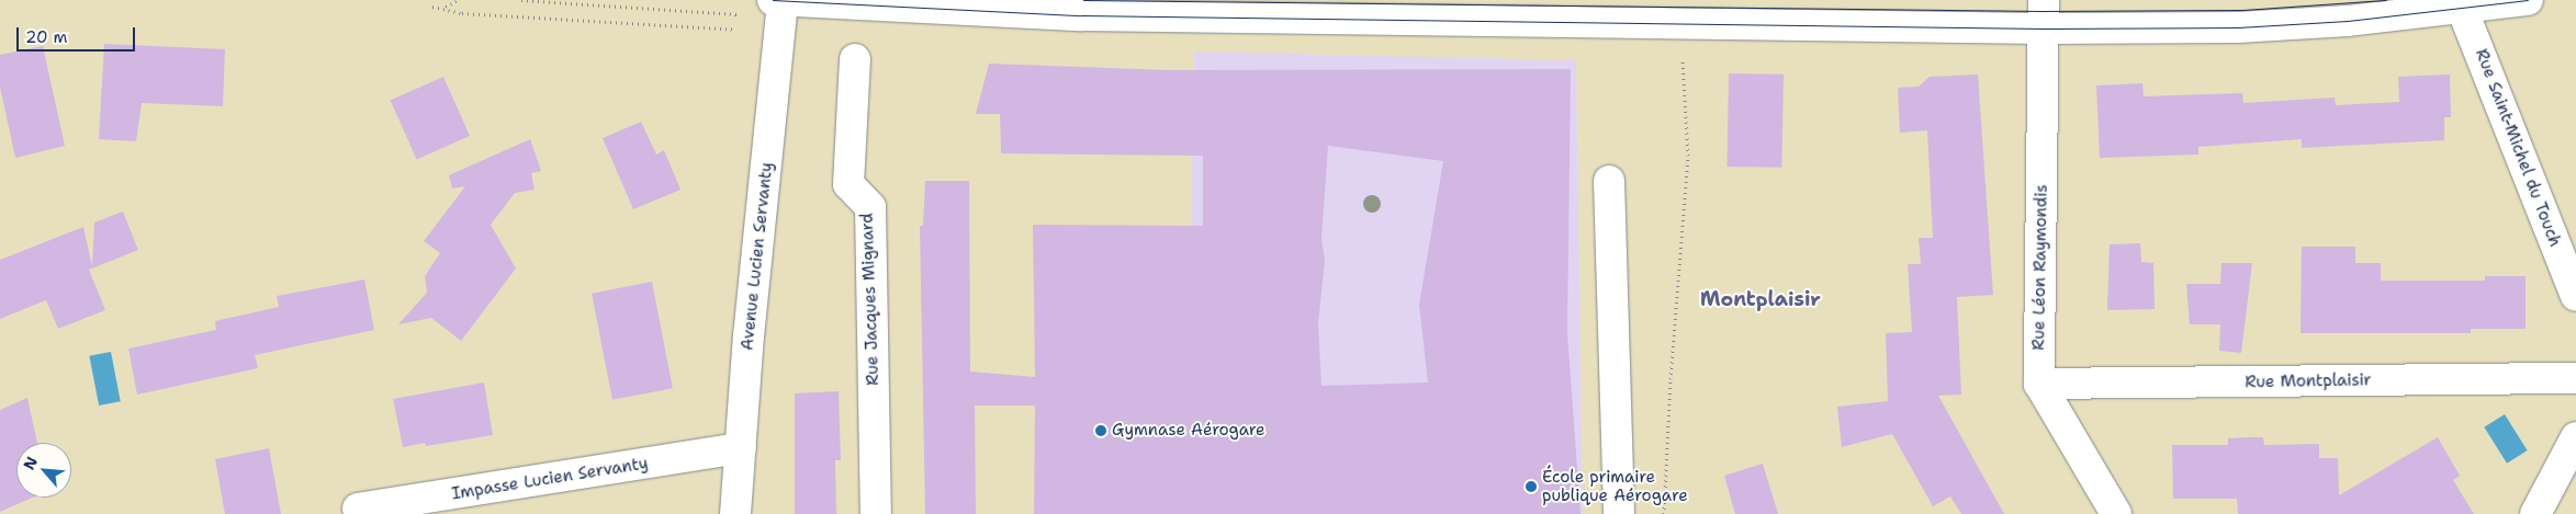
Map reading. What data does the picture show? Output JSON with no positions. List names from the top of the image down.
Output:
{
  "streets": {
    "street": [
      "Rue Saint-Michel du Touch",
      "Avenue Lucien Servanty",
      "Rue Léon Raymondis",
      "Rue Jacques Mignard",
      "Rue Montplaisir",
      "Impasse Lucien Servanty"
    ]
  },
  "crossings": [
    ["Avenue Lucien Servanty", "Impasse Lucien Servanty"],
    ["Rue Léon Raymondis", "Rue Montplaisir"]
  ],
  "districts": ["Montplaisir"],
  "places": ["Gymnase Aérogare", "École primaire publique Aérogare"],
  "scale_bar": "20 m",
  "north": "top left"
}
